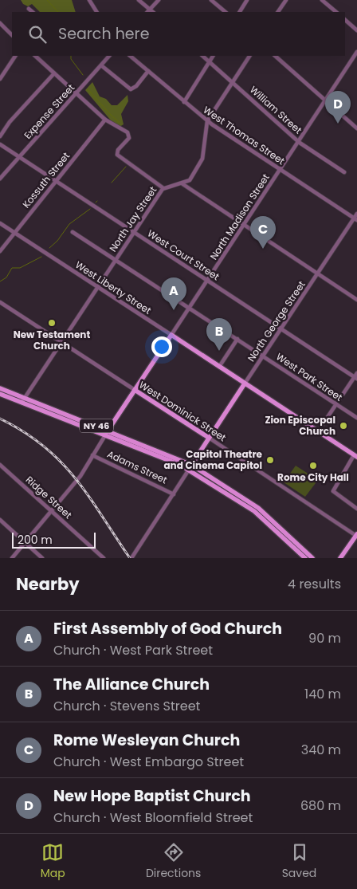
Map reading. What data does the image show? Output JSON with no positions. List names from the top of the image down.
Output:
{
  "streets": {
    "main road": [
      "North Madison Street",
      "West Liberty Street",
      "North George Street",
      "West Dominick Street",
      "NY 46"
    ],
    "street": [
      "William Street",
      "Expense Street",
      "West Thomas Street",
      "Kossuth Street",
      "North Jay Street",
      "West Court Street",
      "West Park Street",
      "Adams Street",
      "Ridge Street"
    ]
  },
  "crossings": [
    ["William Street", "North Madison Street"],
    ["William Street", "North Jay Street"],
    ["Expense Street", "West Court Street"],
    ["West Thomas Street", "North Madison Street"],
    ["West Thomas Street", "North Jay Street"],
    ["West Thomas Street", "North George Street"],
    ["Kossuth Street", "West Court Street"],
    ["Kossuth Street", "West Liberty Street"],
    ["North Madison Street", "West Court Street"],
    ["North Madison Street", "West Liberty Street"],
    ["North Madison Street", "West Park Street"],
    ["North Madison Street", "West Dominick Street"],
    ["North Madison Street", "NY 46"],
    ["North Jay Street", "West Court Street"],
    ["North Jay Street", "West Liberty Street"],
    ["North Jay Street", "West Park Street"],
    ["North Jay Street", "West Dominick Street"],
    ["North Jay Street", "NY 46"],
    ["West Court Street", "North George Street"],
    ["West Liberty Street", "North George Street"],
    ["North George Street", "West Park Street"],
    ["North George Street", "West Dominick Street"],
    ["North George Street", "NY 46"]
  ],
  "places": [
    "New Testament Church",
    "Zion Episcopal Church",
    "Capitol Theatre and Cinema Capitol",
    "Rome City Hall"
  ],
  "scale_bar": "200 m",
  "page": {
    "search": "Search here",
    "pins": [
      "D",
      "C",
      "A",
      "B"
    ],
    "scale": "200 m",
    "heading": ["Nearby", "4 results"],
    "list": [
      {
        "mark": "A",
        "name": "First Assembly of God Church",
        "note": "Church · West Park Street",
        "value": "90 m"
      },
      {
        "mark": "B",
        "name": "The Alliance Church",
        "note": "Church · Stevens Street",
        "value": "140 m"
      },
      {
        "mark": "C",
        "name": "Rome Wesleyan Church",
        "note": "Church · West Embargo Street",
        "value": "340 m"
      },
      {
        "mark": "D",
        "name": "New Hope Baptist Church",
        "note": "Church · West Bloomfield Street",
        "value": "680 m"
      }
    ],
    "nav": ["Map", "Directions", "Saved"]
  }
}
